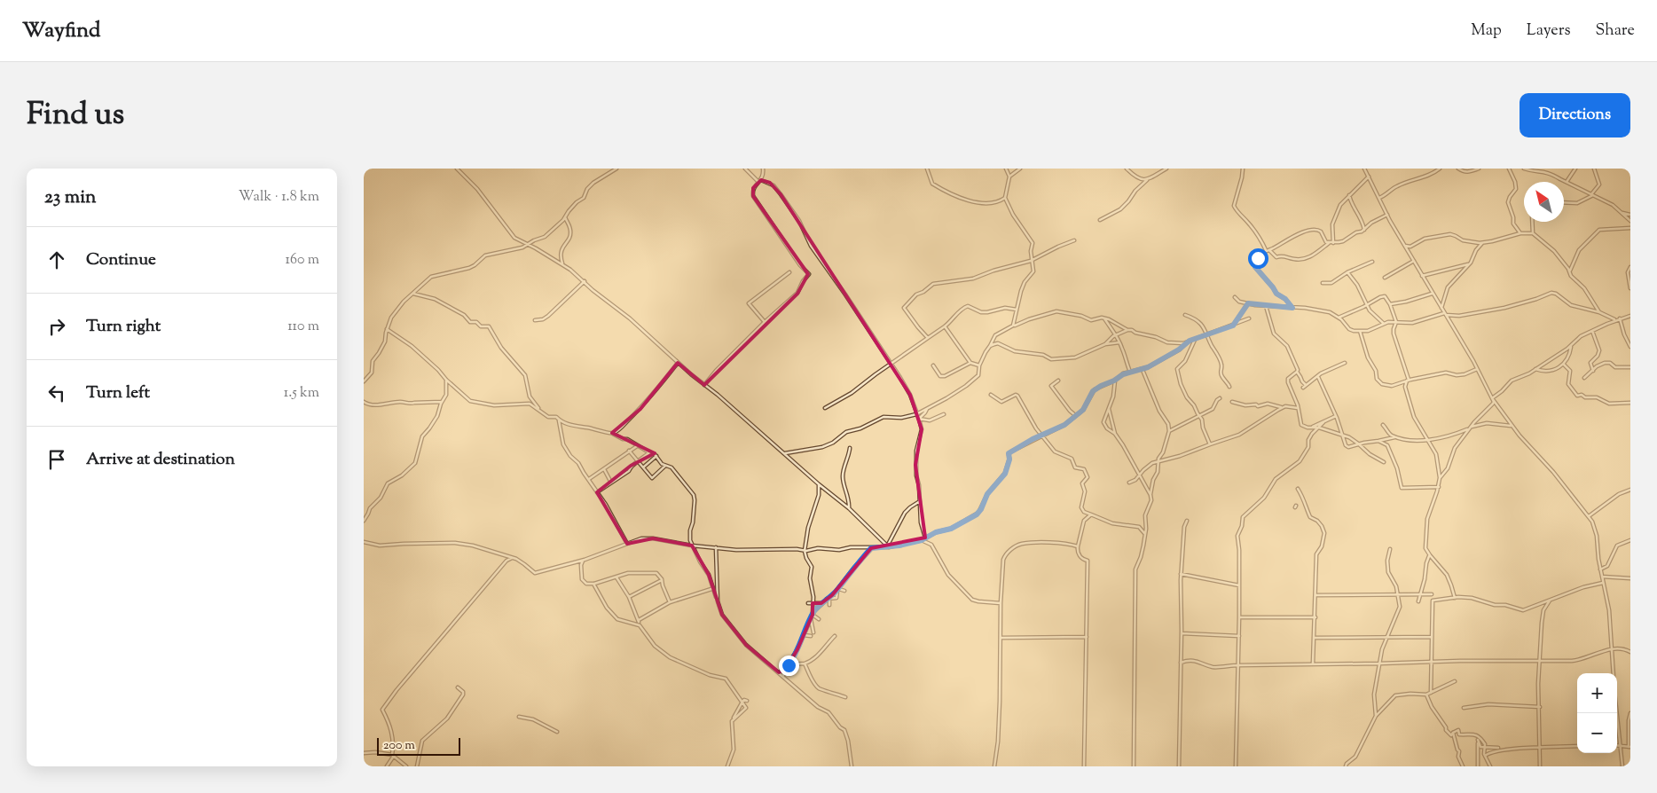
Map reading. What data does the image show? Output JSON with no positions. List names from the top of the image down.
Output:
{
  "scale_bar": "200 m",
  "north": "top left",
  "page": {
    "header": "Wayfind",
    "nav": ["Map", "Layers", "Share"],
    "title": "Find us",
    "buttons": "Directions",
    "heading": ["23 min", "Walk · 1.8 km"],
    "list": [
      ["Continue", "160 m"],
      ["Turn right", "110 m"],
      ["Turn left", "1.5 km"],
      "Arrive at destination"
    ],
    "map_buttons": ["+", "−"],
    "scale": "200 m"
  }
}
